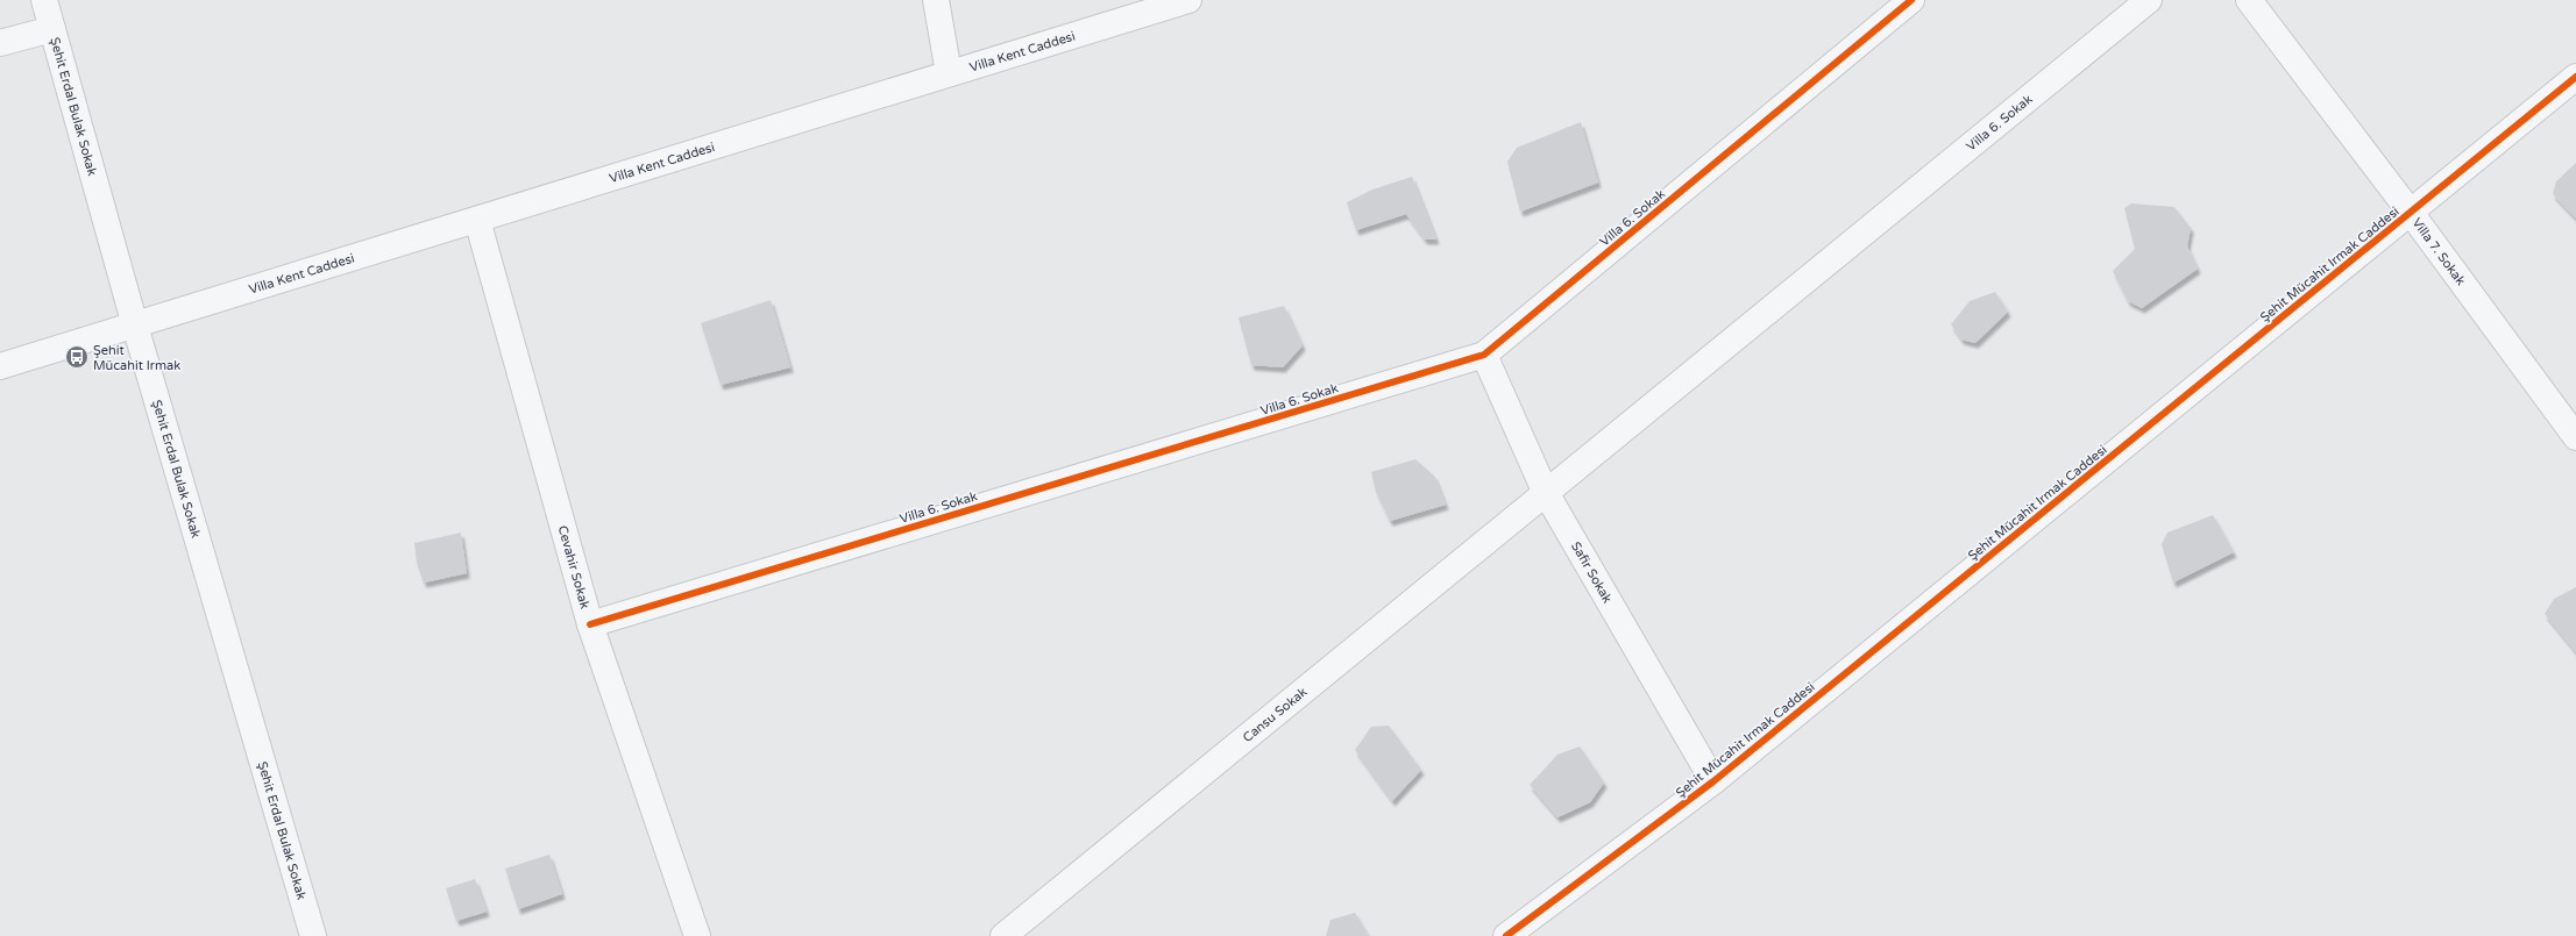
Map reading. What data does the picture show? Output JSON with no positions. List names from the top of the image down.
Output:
{
  "streets": {
    "street": [
      "Villa Kent Caddesi",
      "Şehit Erdal Bulak Sokak",
      "Villa 6. Sokak",
      "Villa 7. Sokak",
      "Şehit Mücahit Irmak Caddesi",
      "Cevahir Sokak",
      "Safir Sokak",
      "Cansu Sokak"
    ]
  },
  "crossings": [
    ["Villa Kent Caddesi", "Şehit Erdal Bulak Sokak"],
    ["Villa Kent Caddesi", "Cevahir Sokak"],
    ["Villa 6. Sokak", "Cevahir Sokak"],
    ["Villa 6. Sokak", "Safir Sokak"],
    ["Villa 6. Sokak", "Cansu Sokak"],
    ["Villa 7. Sokak", "Şehit Mücahit Irmak Caddesi"],
    ["Şehit Mücahit Irmak Caddesi", "Safir Sokak"],
    ["Safir Sokak", "Cansu Sokak"]
  ],
  "places": {
    "bus stop": ["Şehit Mücahit Irmak"]
  }
}
